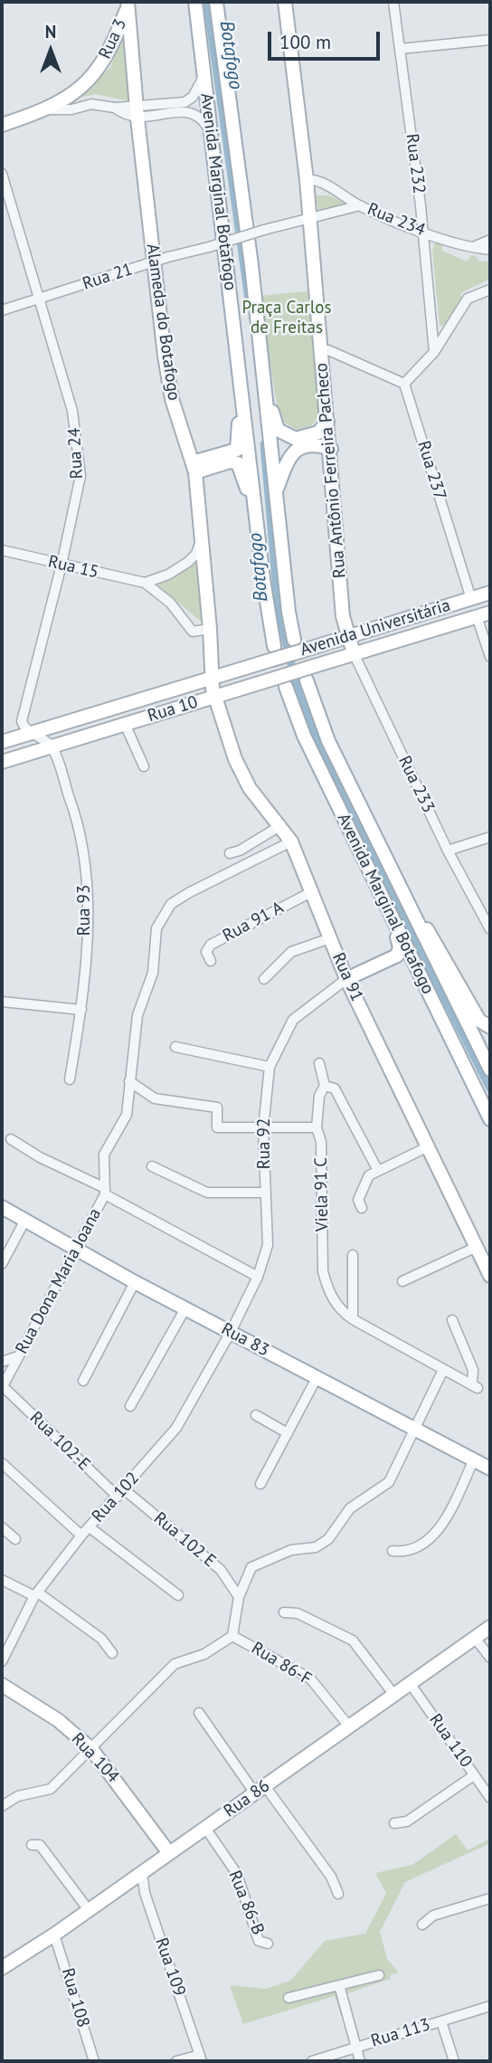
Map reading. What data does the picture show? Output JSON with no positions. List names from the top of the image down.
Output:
{
  "streets": {
    "main road": [
      "Rua 3",
      "Avenida Marginal Botafogo",
      "Alameda do Botafogo",
      "Rua Antônio Ferreira Pacheco",
      "Avenida Universitária",
      "Rua 10",
      "Rua 233",
      "Rua 91",
      "Rua 83",
      "Rua 104",
      "Rua 86"
    ],
    "street": [
      "Rua 232",
      "Rua 234",
      "Rua 21",
      "Rua 24",
      "Rua 237",
      "Rua 15",
      "Rua 93",
      "Rua 91 A",
      "Rua 92",
      "Viela 91 C",
      "Rua Dona Maria Joana",
      "Rua 102-E",
      "Rua 102",
      "Rua 102 E",
      "Rua 86-F",
      "Rua 110",
      "Rua 86-B",
      "Rua 109",
      "Rua 108",
      "Rua 113"
    ]
  },
  "crossings": [
    ["Rua 3", "Alameda do Botafogo"],
    ["Rua 232", "Rua 234"],
    ["Avenida Marginal Botafogo", "Rua 10"],
    ["Rua 234", "Rua 21"],
    ["Rua 234", "Rua Antônio Ferreira Pacheco"],
    ["Rua 21", "Alameda do Botafogo"],
    ["Rua 21", "Rua 24"],
    ["Rua 21", "Rua Antônio Ferreira Pacheco"],
    ["Alameda do Botafogo", "Rua 15"],
    ["Alameda do Botafogo", "Rua 10"],
    ["Alameda do Botafogo", "Rua 91"],
    ["Rua 24", "Rua 15"],
    ["Rua 24", "Rua 10"],
    ["Rua Antônio Ferreira Pacheco", "Avenida Universitária"],
    ["Rua Antônio Ferreira Pacheco", "Rua 233"],
    ["Rua 237", "Avenida Universitária"],
    ["Avenida Universitária", "Rua 10"],
    ["Avenida Universitária", "Rua 233"],
    ["Rua 10", "Rua 233"],
    ["Rua 10", "Rua 93"],
    ["Rua 10", "Rua 91"],
    ["Rua 91 A", "Rua 91"],
    ["Rua 91", "Rua 92"],
    ["Rua 91", "Rua Dona Maria Joana"],
    ["Rua 92", "Rua 83"],
    ["Rua 92", "Rua 102"],
    ["Rua Dona Maria Joana", "Rua 83"],
    ["Rua Dona Maria Joana", "Rua 102-E"],
    ["Rua 83", "Rua 102"],
    ["Rua 102-E", "Rua 102"],
    ["Rua 102-E", "Rua 102 E"],
    ["Rua 102", "Rua 102 E"],
    ["Rua 86-F", "Rua 86"],
    ["Rua 110", "Rua 86"],
    ["Rua 104", "Rua 86"],
    ["Rua 86", "Rua 86-B"],
    ["Rua 86", "Rua 109"],
    ["Rua 86", "Rua 108"]
  ],
  "water": ["Botafogo"],
  "parks": ["Praça Carlos de Freitas"],
  "scale_bar": "100 m",
  "north": "top"
}
